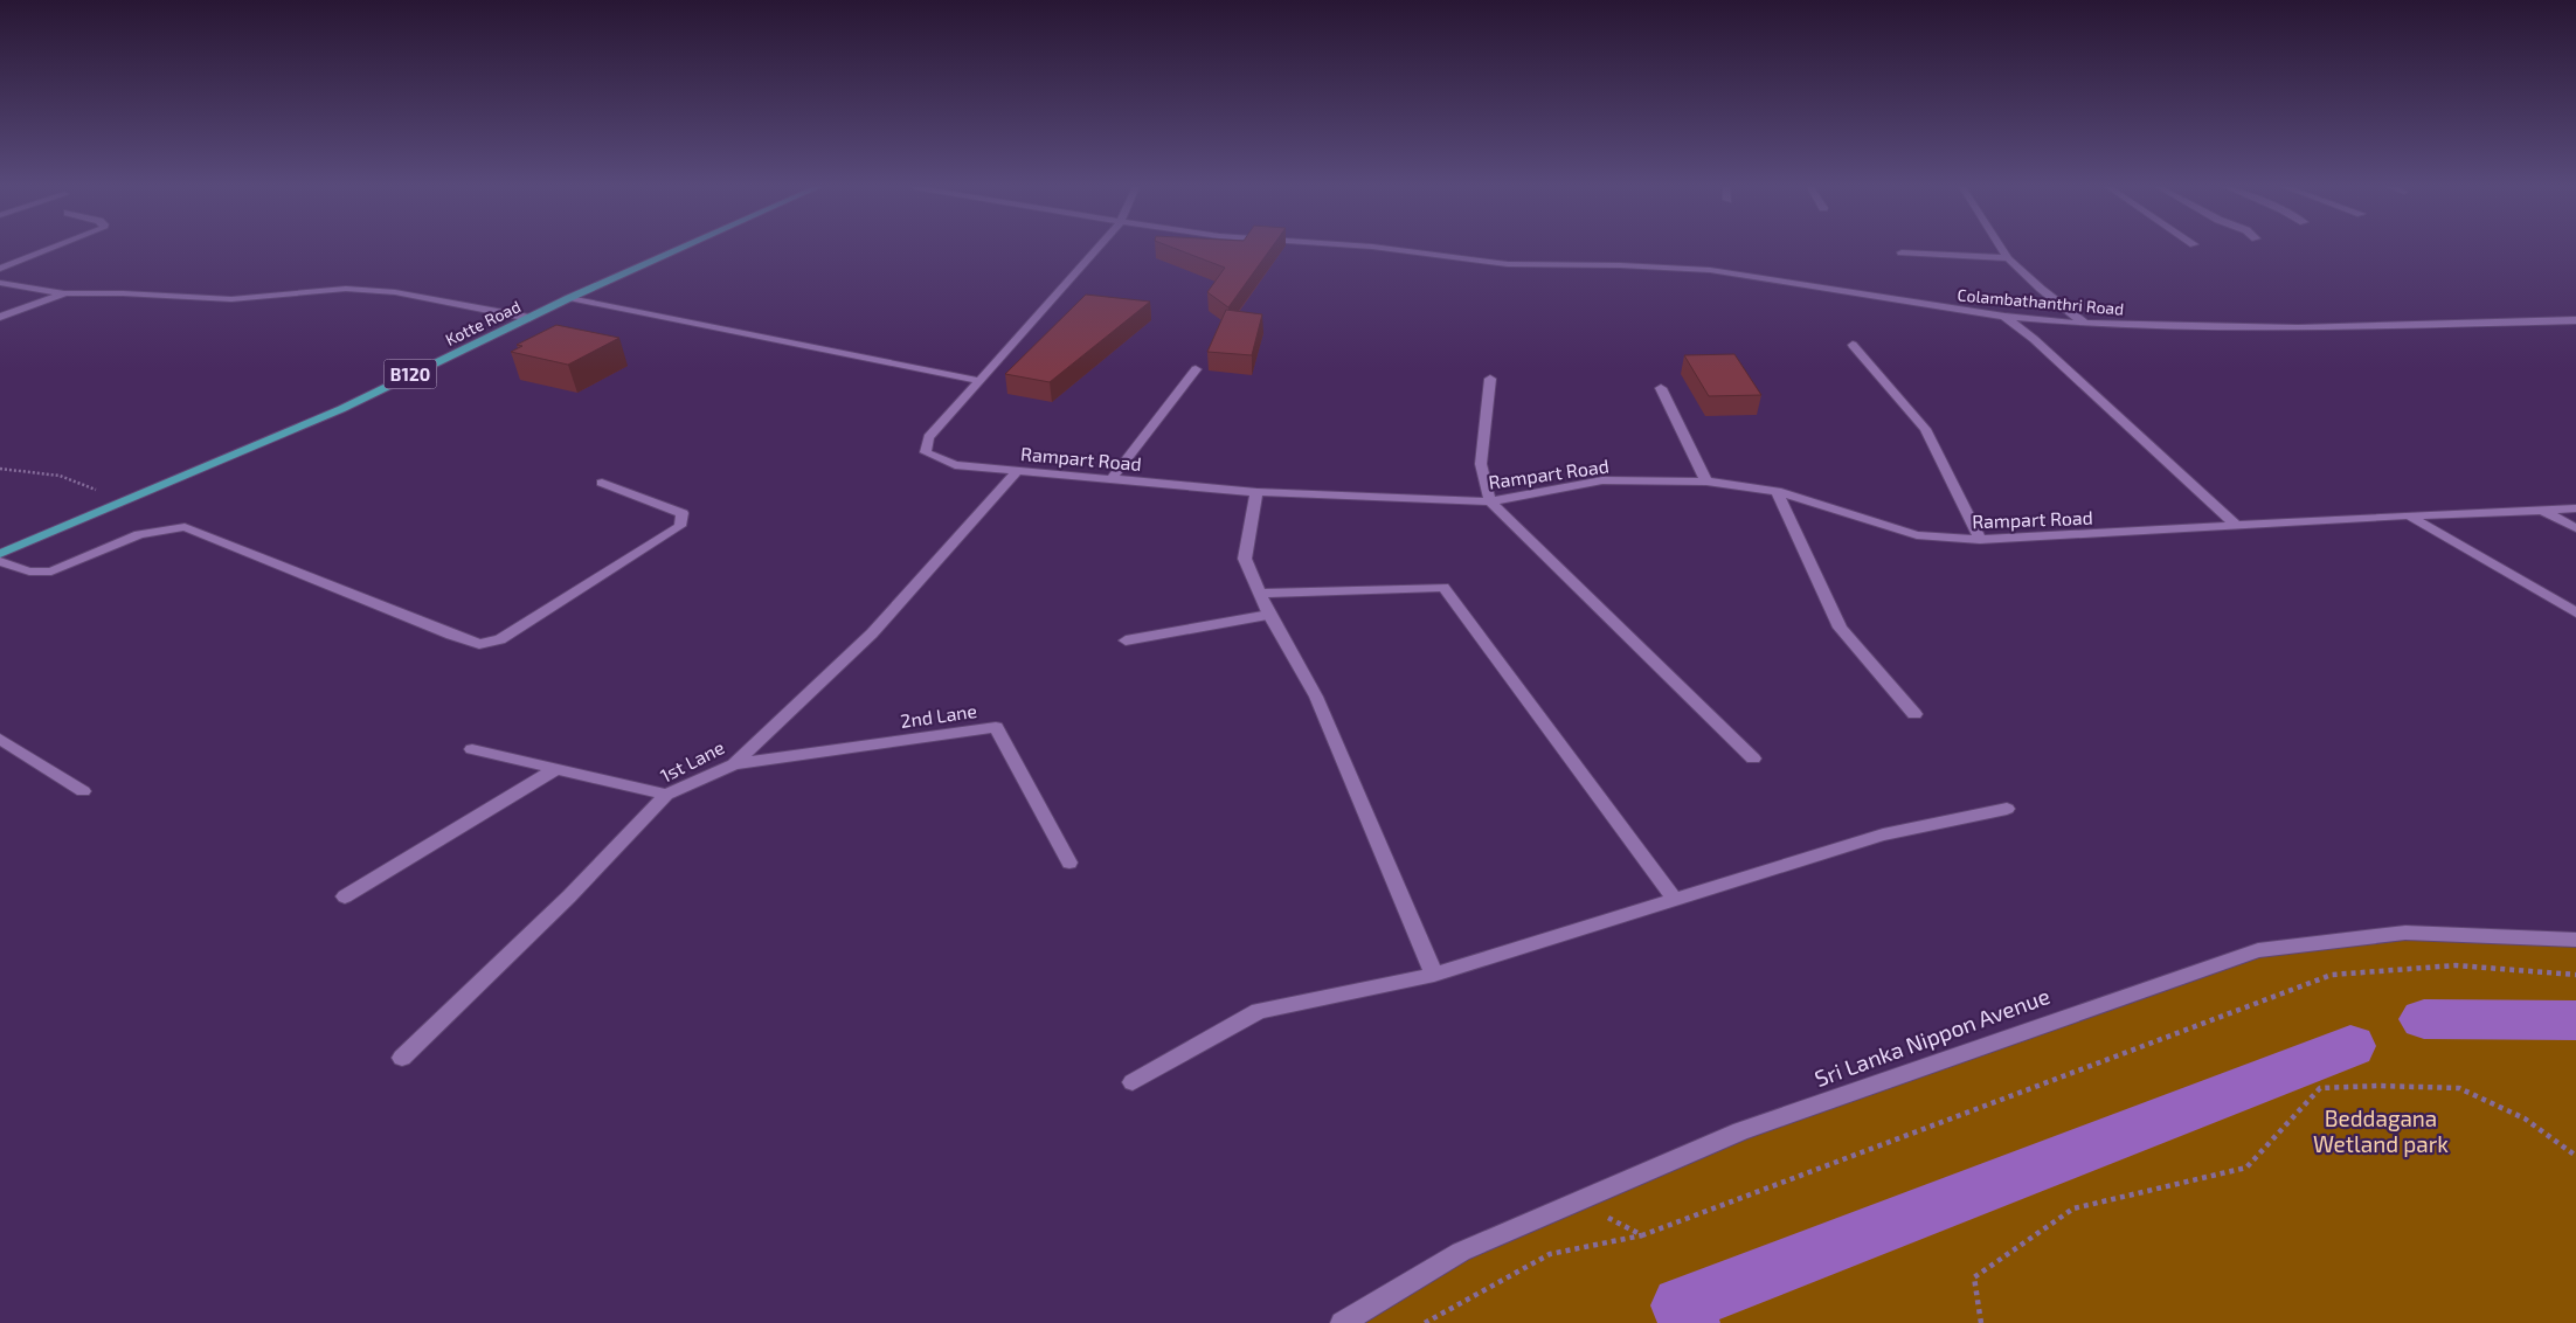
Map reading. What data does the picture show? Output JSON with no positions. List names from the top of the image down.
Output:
{
  "streets": {
    "main road": ["Kotte Road", "B120"],
    "street": [
      "Colambathanthri Road",
      "Rampart Road",
      "2nd Lane",
      "1st Lane",
      "Sri Lanka Nippon Avenue"
    ]
  },
  "crossings": [
    ["Rampart Road", "1st Lane"],
    ["2nd Lane", "1st Lane"]
  ],
  "parks": ["Beddagana Wetland park"]
}
